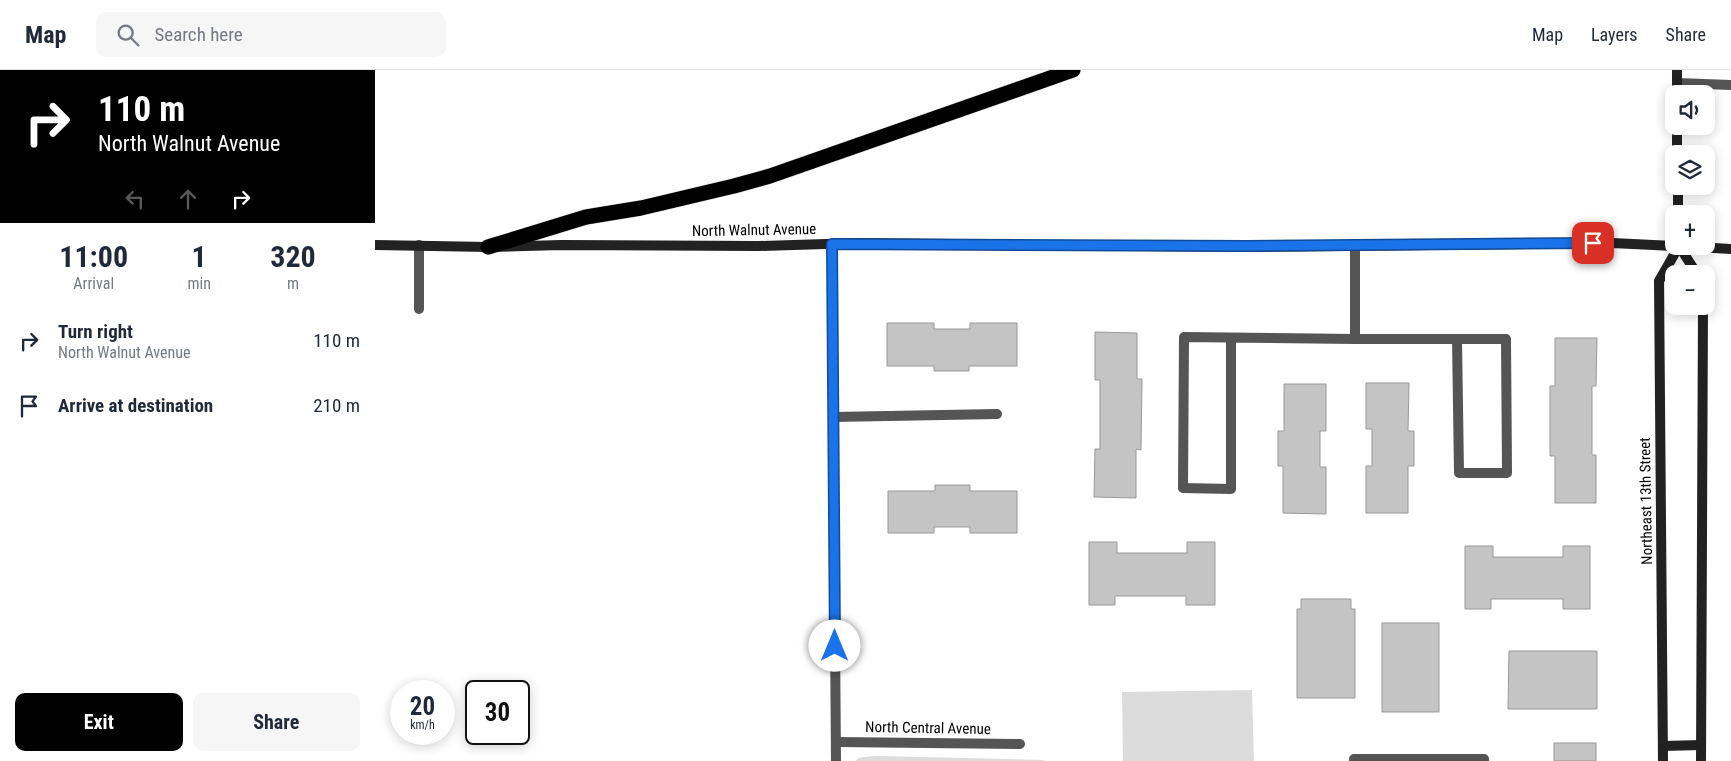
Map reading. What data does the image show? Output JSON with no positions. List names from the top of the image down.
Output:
{
  "streets": {
    "main road": ["North Walnut Avenue", "Northeast 13th Street"],
    "street": ["North Central Avenue"]
  },
  "page": {
    "header": "Map",
    "search": "Search here",
    "nav": ["Map", "Layers", "Share"],
    "turn": ["110 m", "North Walnut Avenue"],
    "map_buttons": ["+", "−"],
    "eta": [
      "11:00",
      "Arrival",
      "1",
      "min",
      "320",
      "m"
    ],
    "list": [
      {
        "name": "Turn right",
        "note": "North Walnut Avenue",
        "value": "110 m"
      },
      {
        "name": "Arrive at destination",
        "value": "210 m"
      }
    ],
    "speed": "20 km/h",
    "limit": "30",
    "buttons": ["Exit", "Share"]
  }
}
